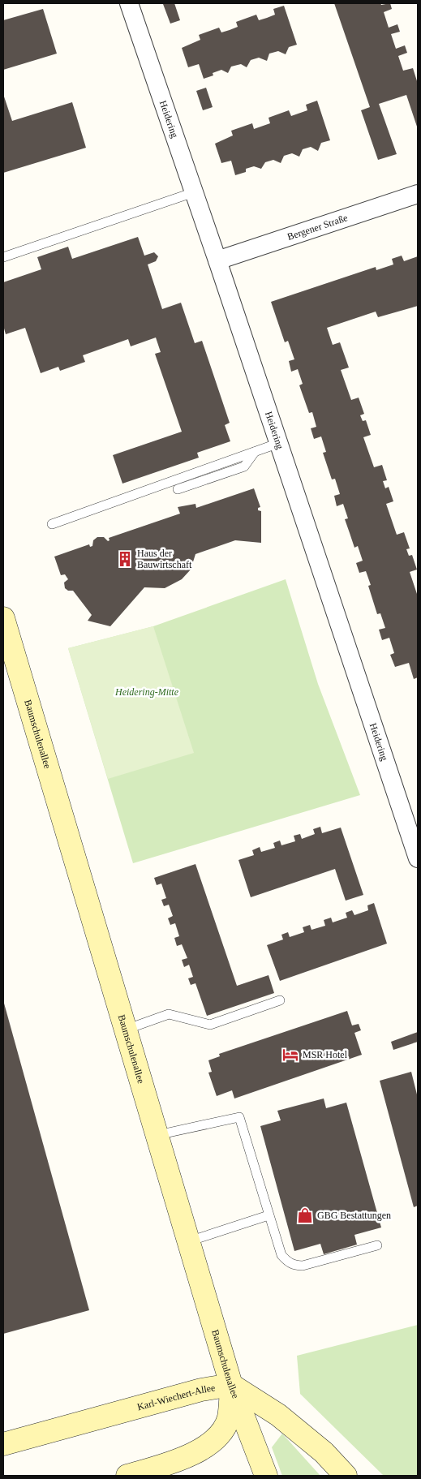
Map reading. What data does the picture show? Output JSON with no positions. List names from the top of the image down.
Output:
{
  "streets": {
    "main road": ["Baumschulenallee", "Karl-Wiechert-Allee"],
    "street": ["Heidering", "Bergener Straße"]
  },
  "crossings": [
    ["Heidering", "Bergener Straße"],
    ["Baumschulenallee", "Karl-Wiechert-Allee"]
  ],
  "parks": ["Heidering-Mitte"],
  "places": {
    "building": ["Haus der Bauwirtschaft"],
    "hotel": ["MSR Hotel"],
    "shop": ["GBG Bestattungen"]
  }
}
